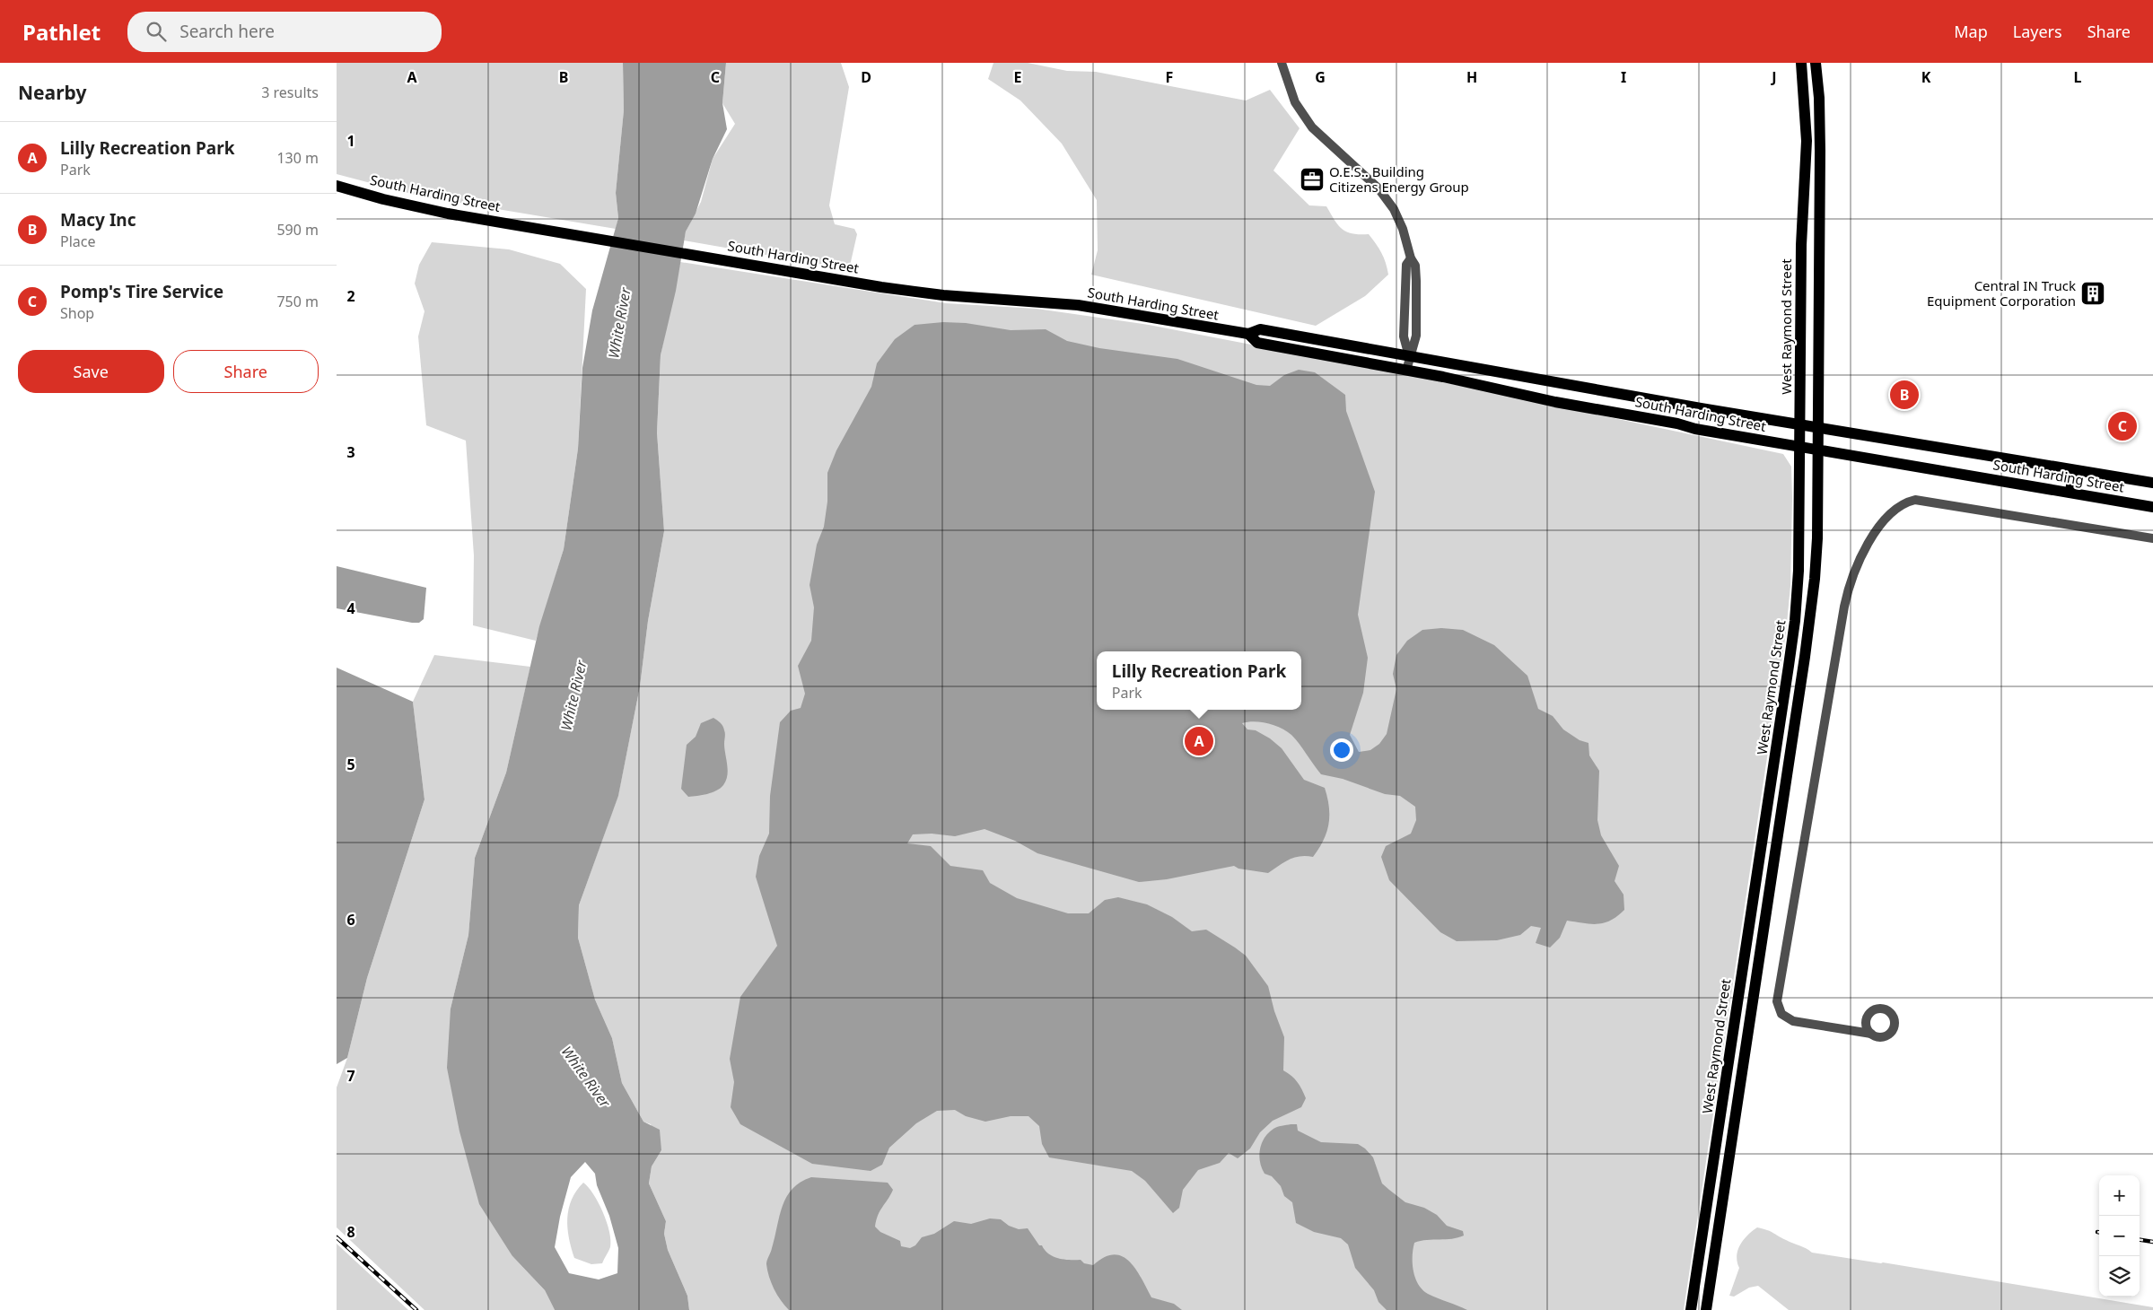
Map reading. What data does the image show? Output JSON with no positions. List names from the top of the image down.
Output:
{
  "streets": {
    "main road": ["South Harding Street", "West Raymond Street"]
  },
  "crossings": [
    ["South Harding Street", "West Raymond Street"]
  ],
  "water": ["White River"],
  "places": {
    "office": ["O.E.S.. Building Citizens Energy Group"],
    "building": ["Central IN Truck Equipment Corporation"]
  },
  "page": {
    "header": "Pathlet",
    "search": "Search here",
    "nav": ["Map", "Layers", "Share"],
    "heading": ["Nearby", "3 results"],
    "list": [
      {
        "mark": "A",
        "name": "Lilly Recreation Park",
        "note": "Park",
        "value": "130 m"
      },
      {
        "mark": "B",
        "name": "Macy Inc",
        "note": "Place",
        "value": "590 m"
      },
      {
        "mark": "C",
        "name": "Pomp's Tire Service",
        "note": "Shop",
        "value": "750 m"
      }
    ],
    "buttons": ["Save", "Share"],
    "pins": ["B", "C", "A"],
    "popup": ["Lilly Recreation Park", "Park"],
    "map_buttons": ["+", "−"]
  },
  "grid": {
    "columns": [
      "A",
      "B",
      "C",
      "D",
      "E",
      "F",
      "G",
      "H",
      "I",
      "J",
      "K",
      "L"
    ],
    "rows": [
      "1",
      "2",
      "3",
      "4",
      "5",
      "6",
      "7",
      "8"
    ]
  }
}
